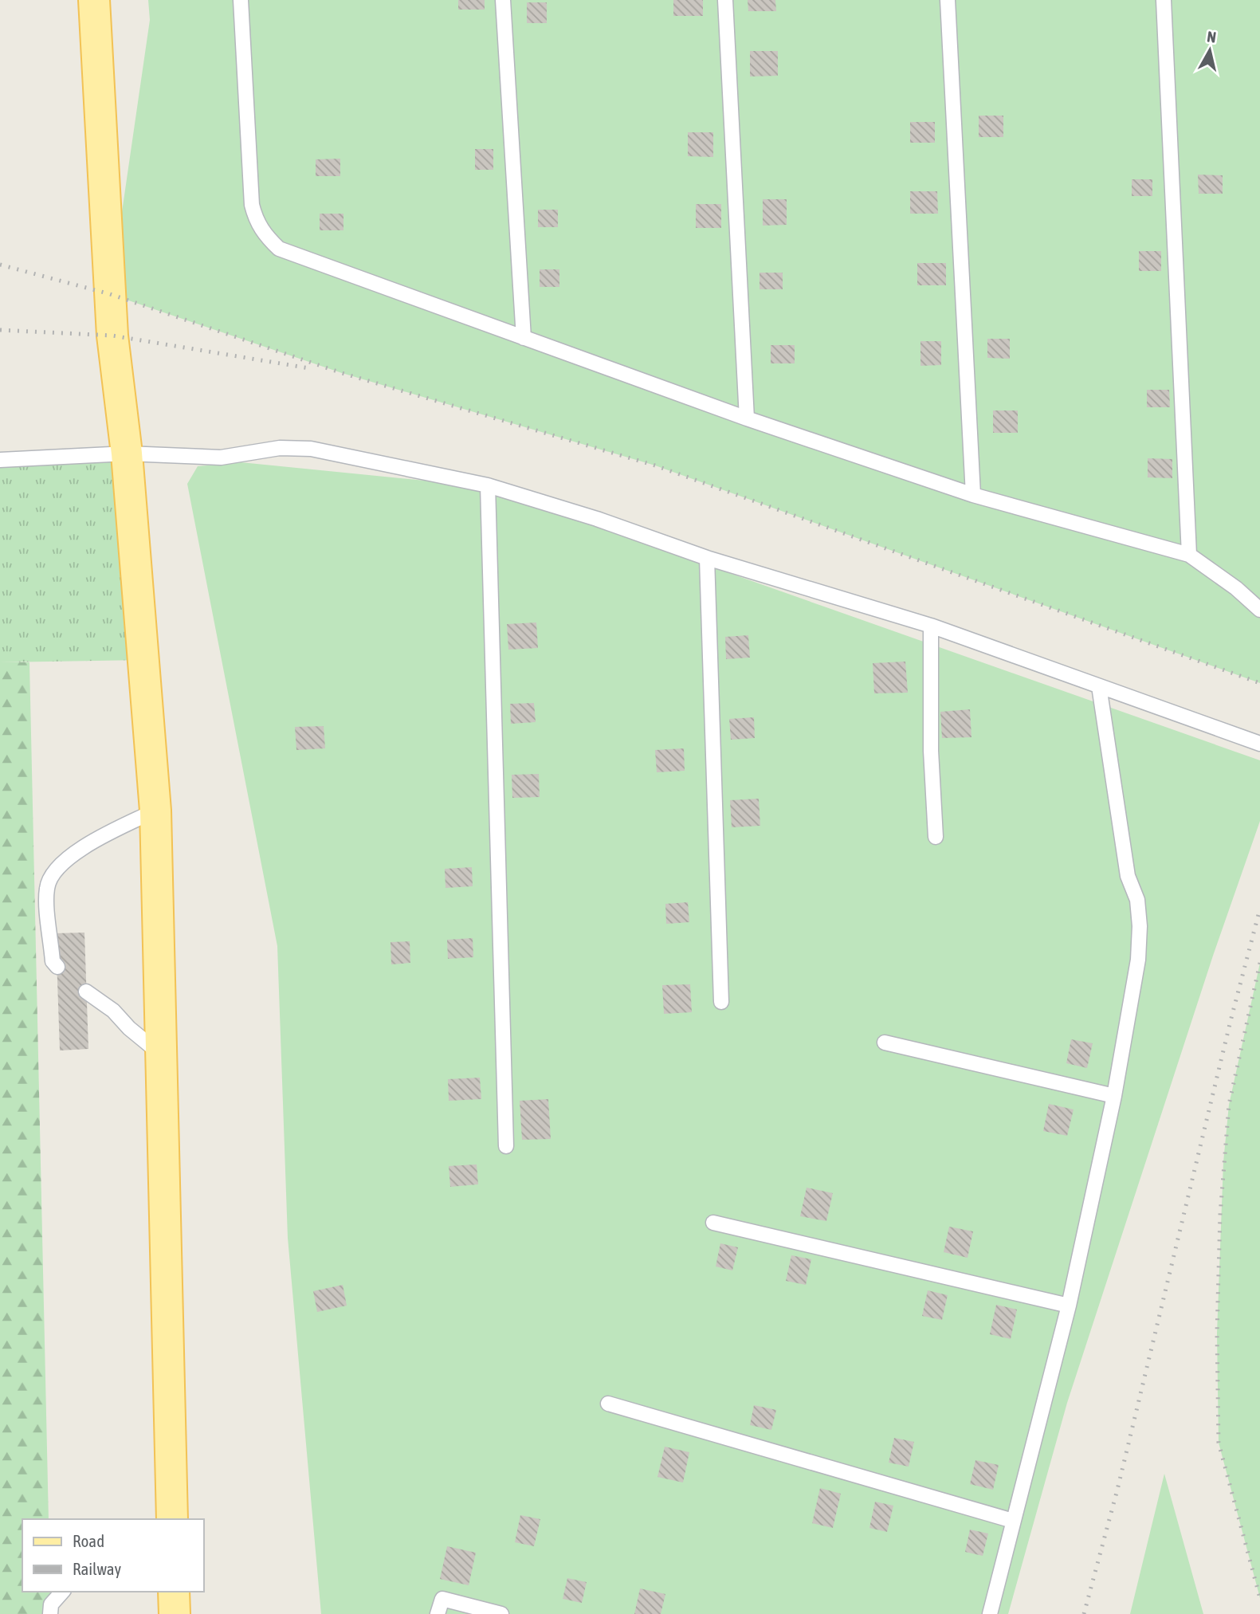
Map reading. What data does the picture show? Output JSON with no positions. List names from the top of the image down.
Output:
{
  "legend": ["Road", "Railway"],
  "north": "top"
}
